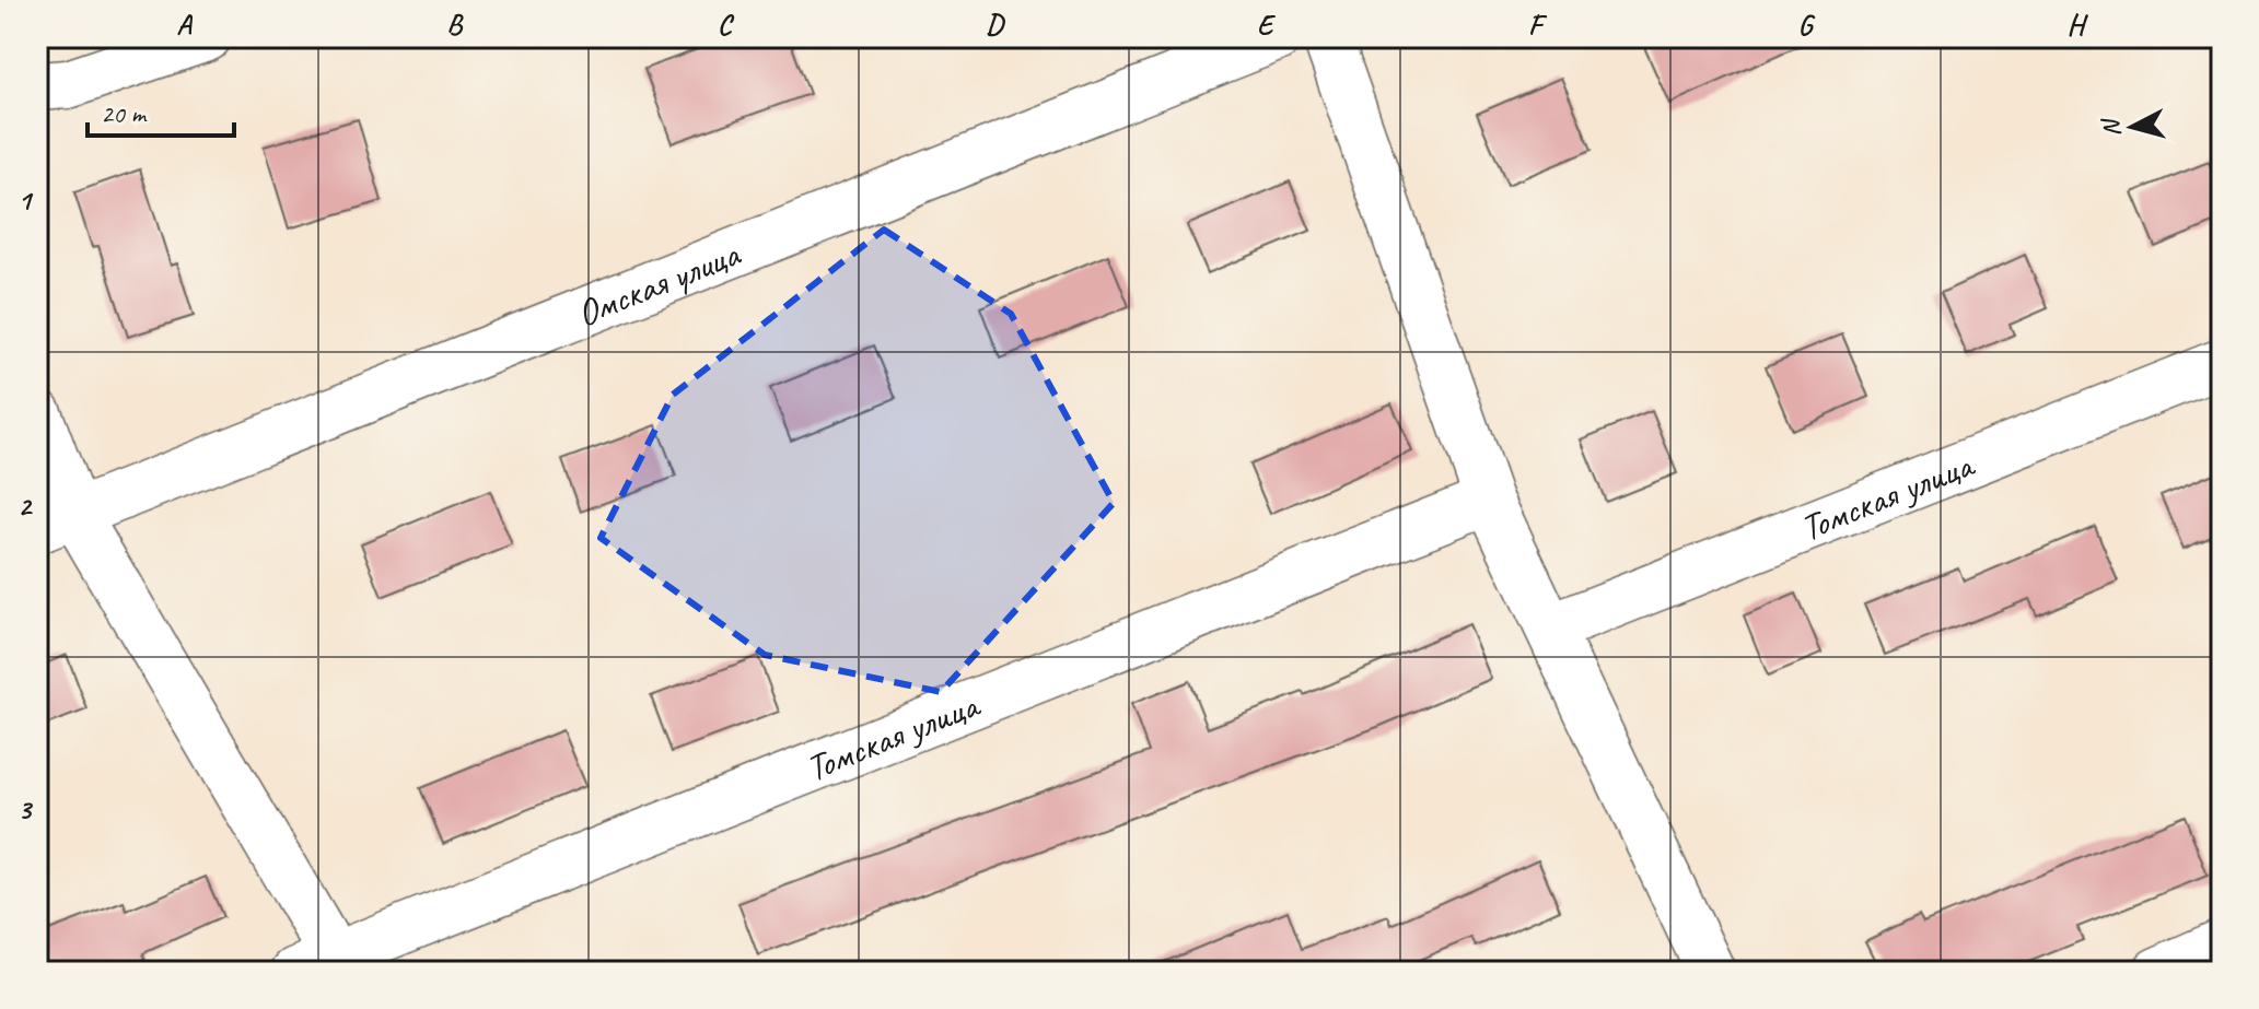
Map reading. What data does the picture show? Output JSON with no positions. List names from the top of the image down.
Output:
{
  "streets": {
    "street": ["Омская улица", "Томская улица"]
  },
  "scale_bar": "20 m",
  "north": "left",
  "grid": {
    "columns": [
      "A",
      "B",
      "C",
      "D",
      "E",
      "F",
      "G",
      "H"
    ],
    "rows": ["1", "2", "3"]
  }
}
